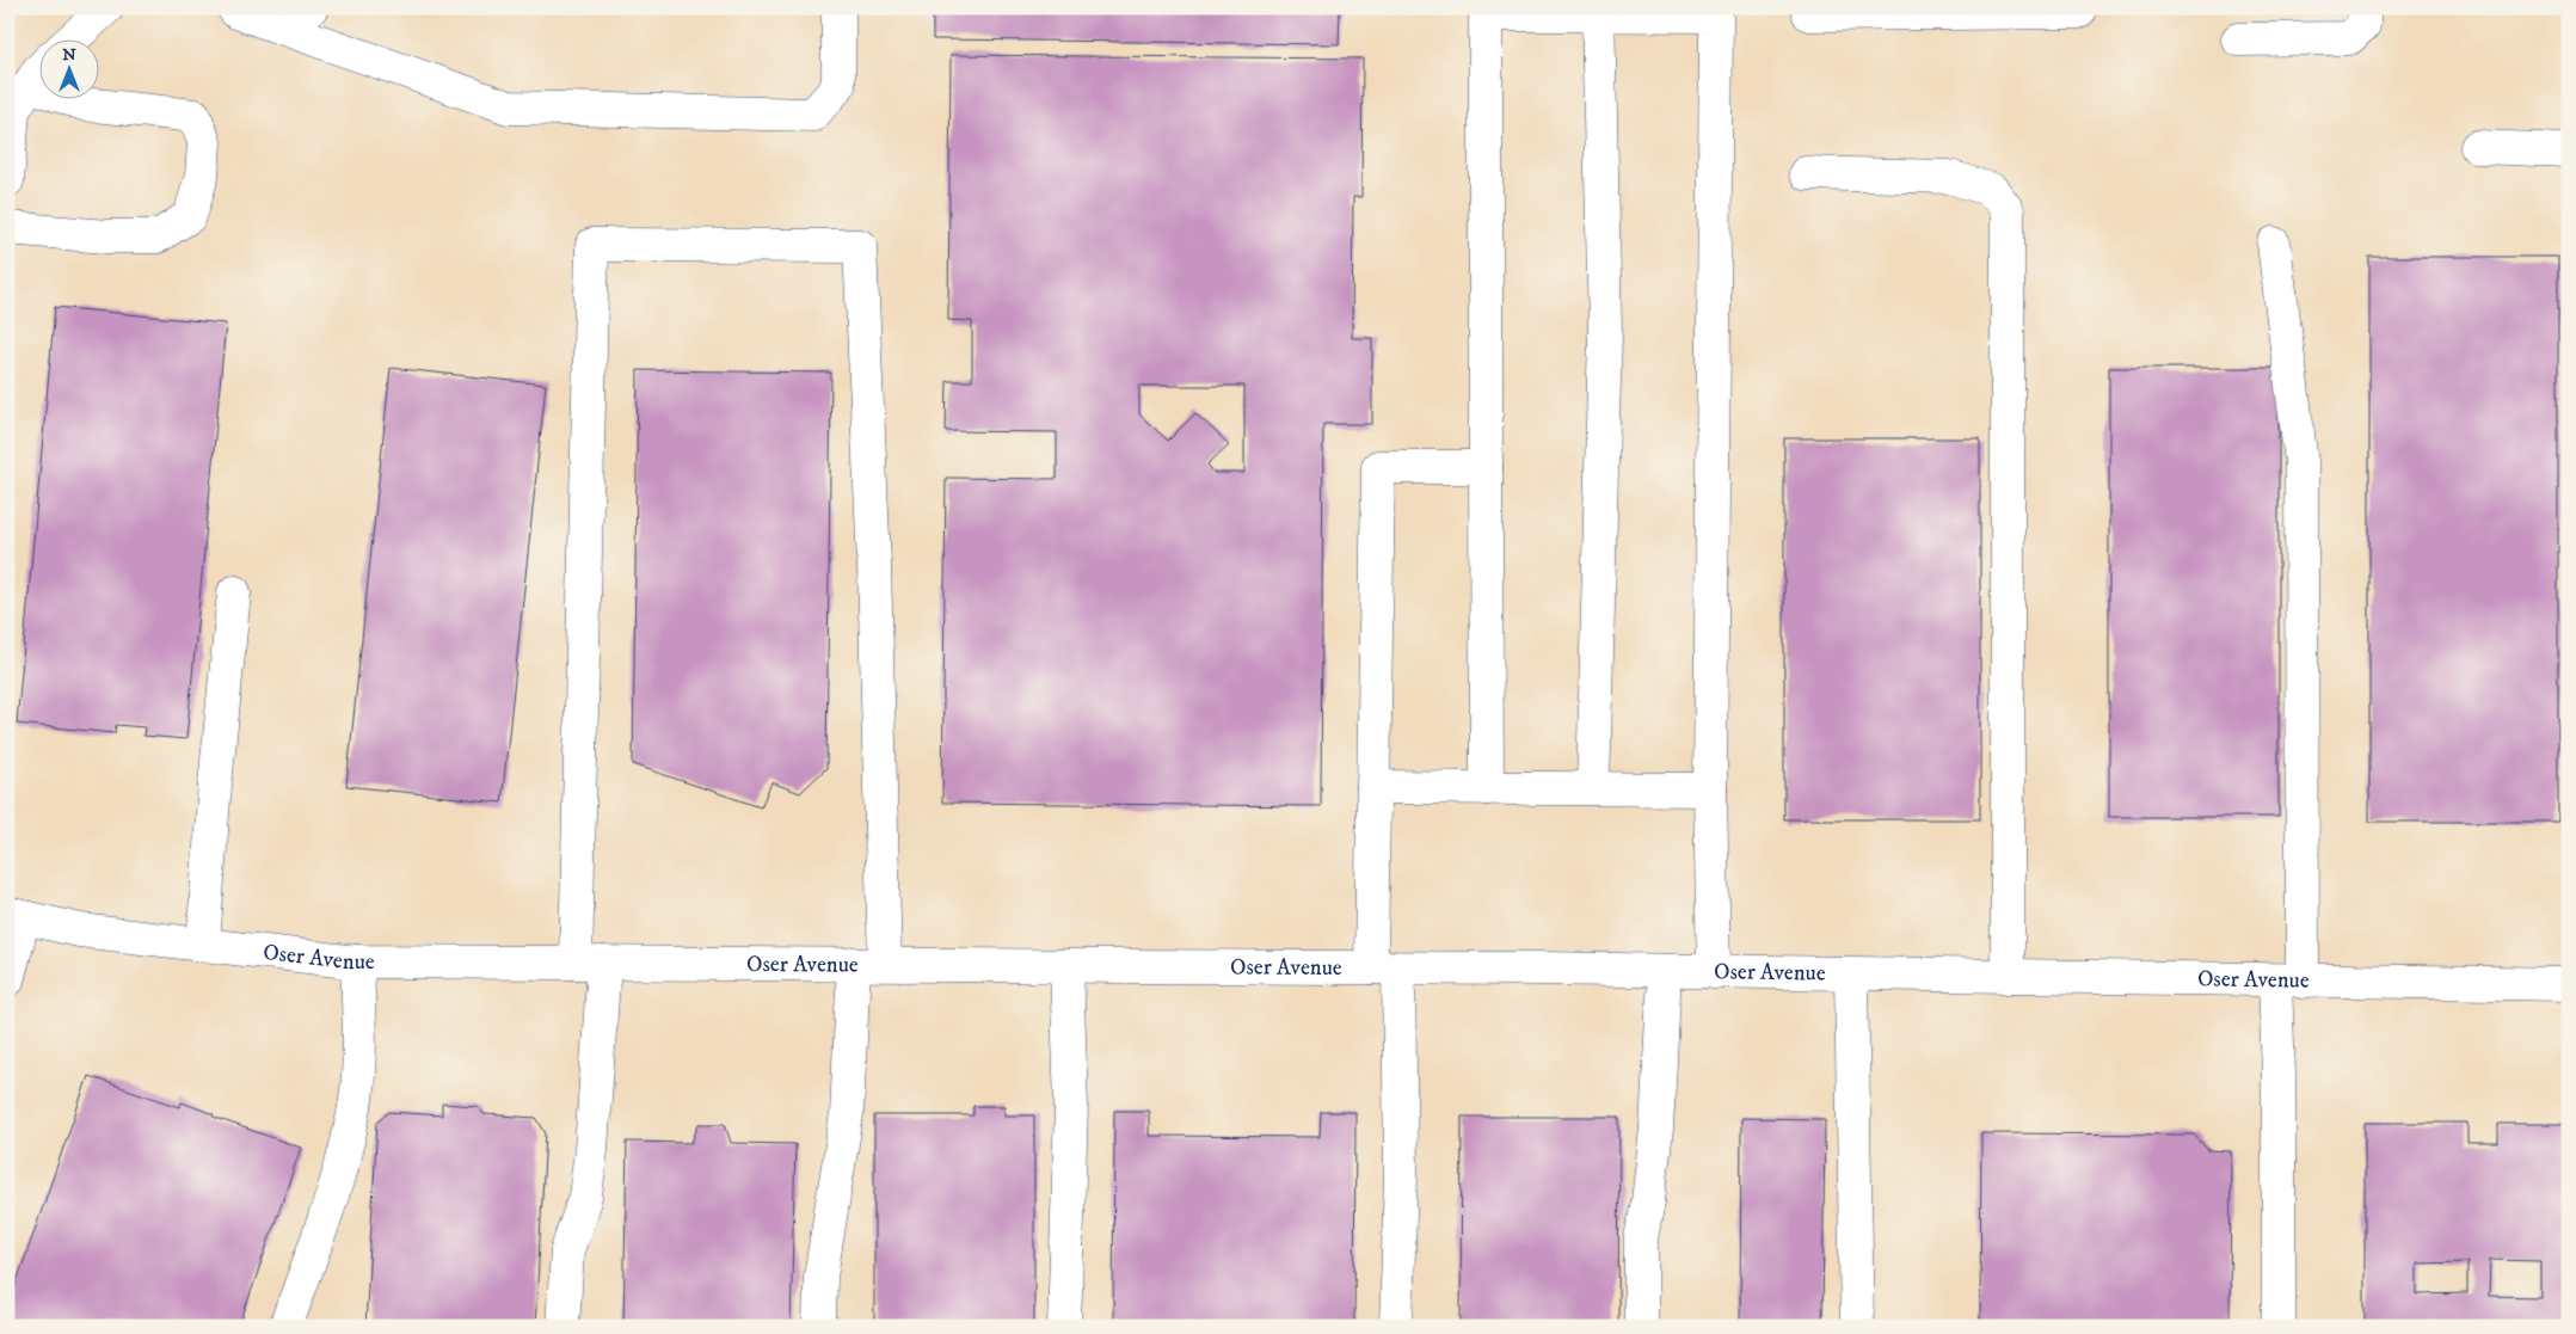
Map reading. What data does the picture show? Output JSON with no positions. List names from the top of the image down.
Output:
{
  "streets": {
    "street": ["Oser Avenue"]
  },
  "north": "top"
}
